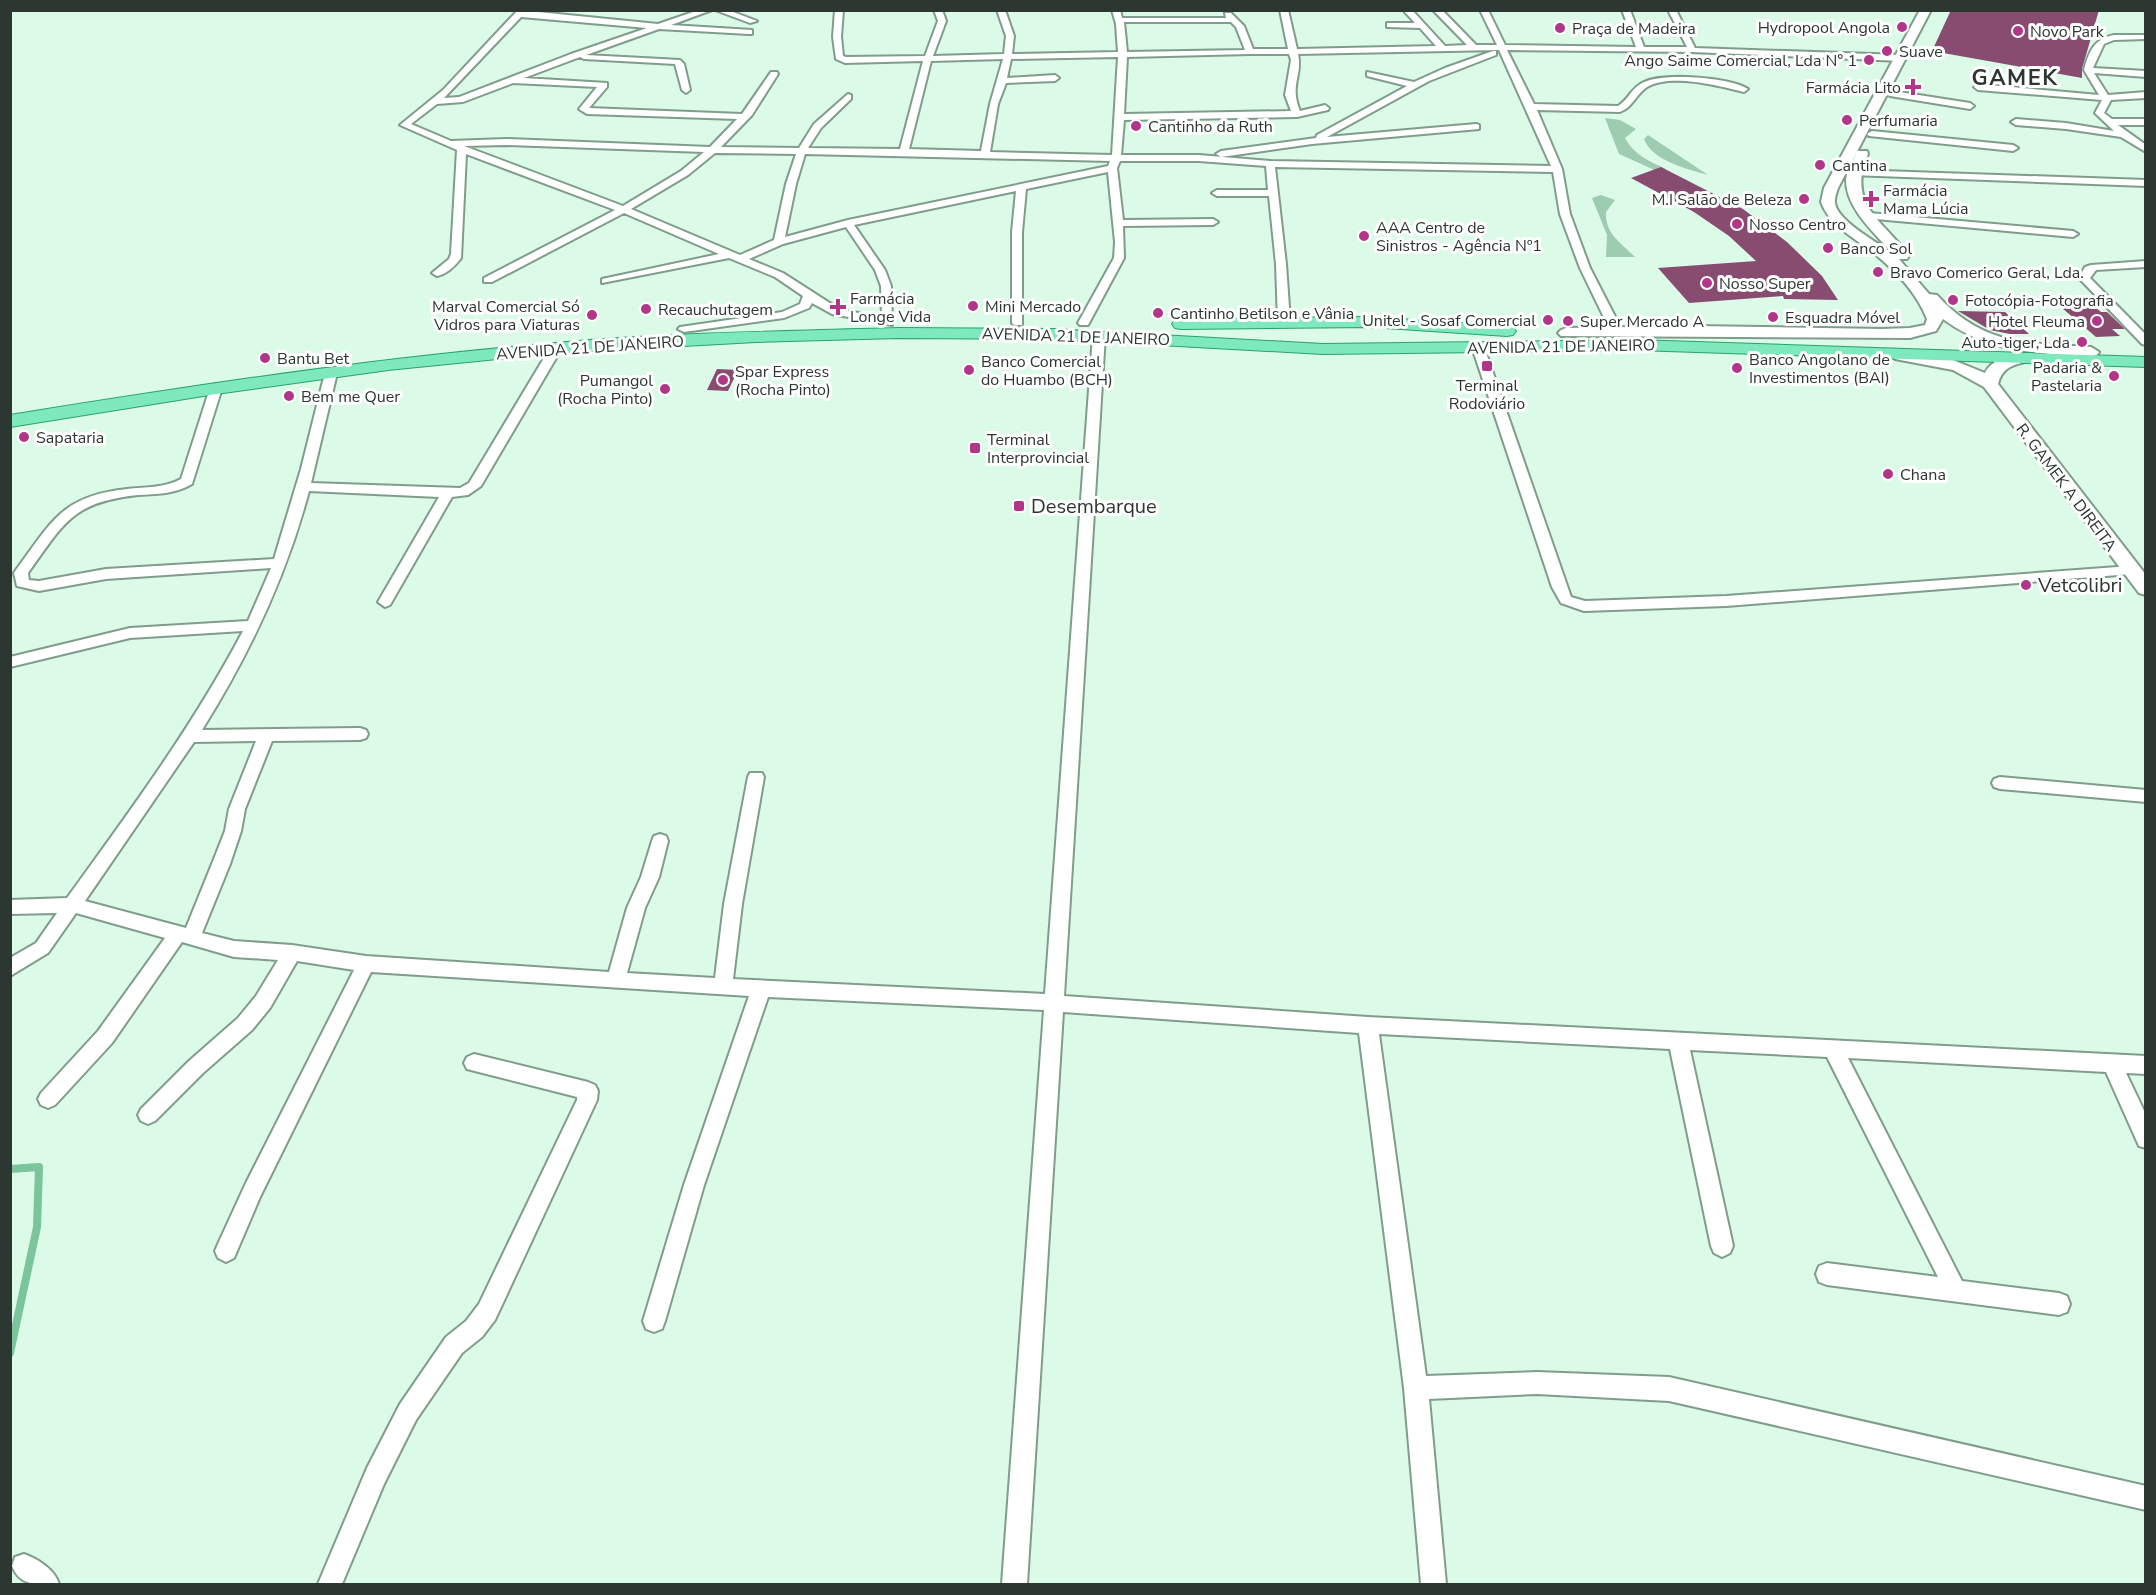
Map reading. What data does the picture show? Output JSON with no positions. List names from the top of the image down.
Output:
{
  "streets": {
    "main road": ["AVENIDA 21 DE JANEIRO", "R. GAMEK A DIREITA"]
  },
  "districts": ["GAMEK"],
  "places": {
    "other": [
      "Hydropool Angola",
      "Praça de Madeira",
      "Novo Park",
      "Suave",
      "Ango Saime Comercial, Lda N° 1",
      "Perfumaria",
      "Cantinho da Ruth",
      "Cantina",
      "M.I Salão de Beleza",
      "Nosso Centro",
      "AAA Centro de Sinistros - Agência Nº1",
      "Banco Sol",
      "Bravo Comerico Geral, Lda.",
      "Nosso Super",
      "Fotocópia-Fotografia",
      "Mini Mercado",
      "Recauchutagem",
      "Cantinho Betilson e Vânia",
      "Marval Comercial Só Vidros para Viaturas",
      "Esquadra Móvel",
      "Unitel - Sosaf Comercial",
      "Super Mercado A",
      "Hotel Fleuma",
      "Auto-tiger, Lda",
      "Bantu Bet",
      "Banco Angolano de Investimentos (BAI)",
      "Banco Comercial do Huambo (BCH)",
      "Padaria & Pastelaria",
      "Spar Express (Rocha Pinto)",
      "Pumangol (Rocha Pinto)",
      "Bem me Quer",
      "Sapataria",
      "Chana",
      "Vetcolibri"
    ],
    "health": ["Farmácia Lito", "Farmácia Mama Lúcia", "Farmácia Longe Vida"],
    "transit": ["Terminal Rodoviário", "Terminal Interprovincial", "Desembarque"]
  }
}
